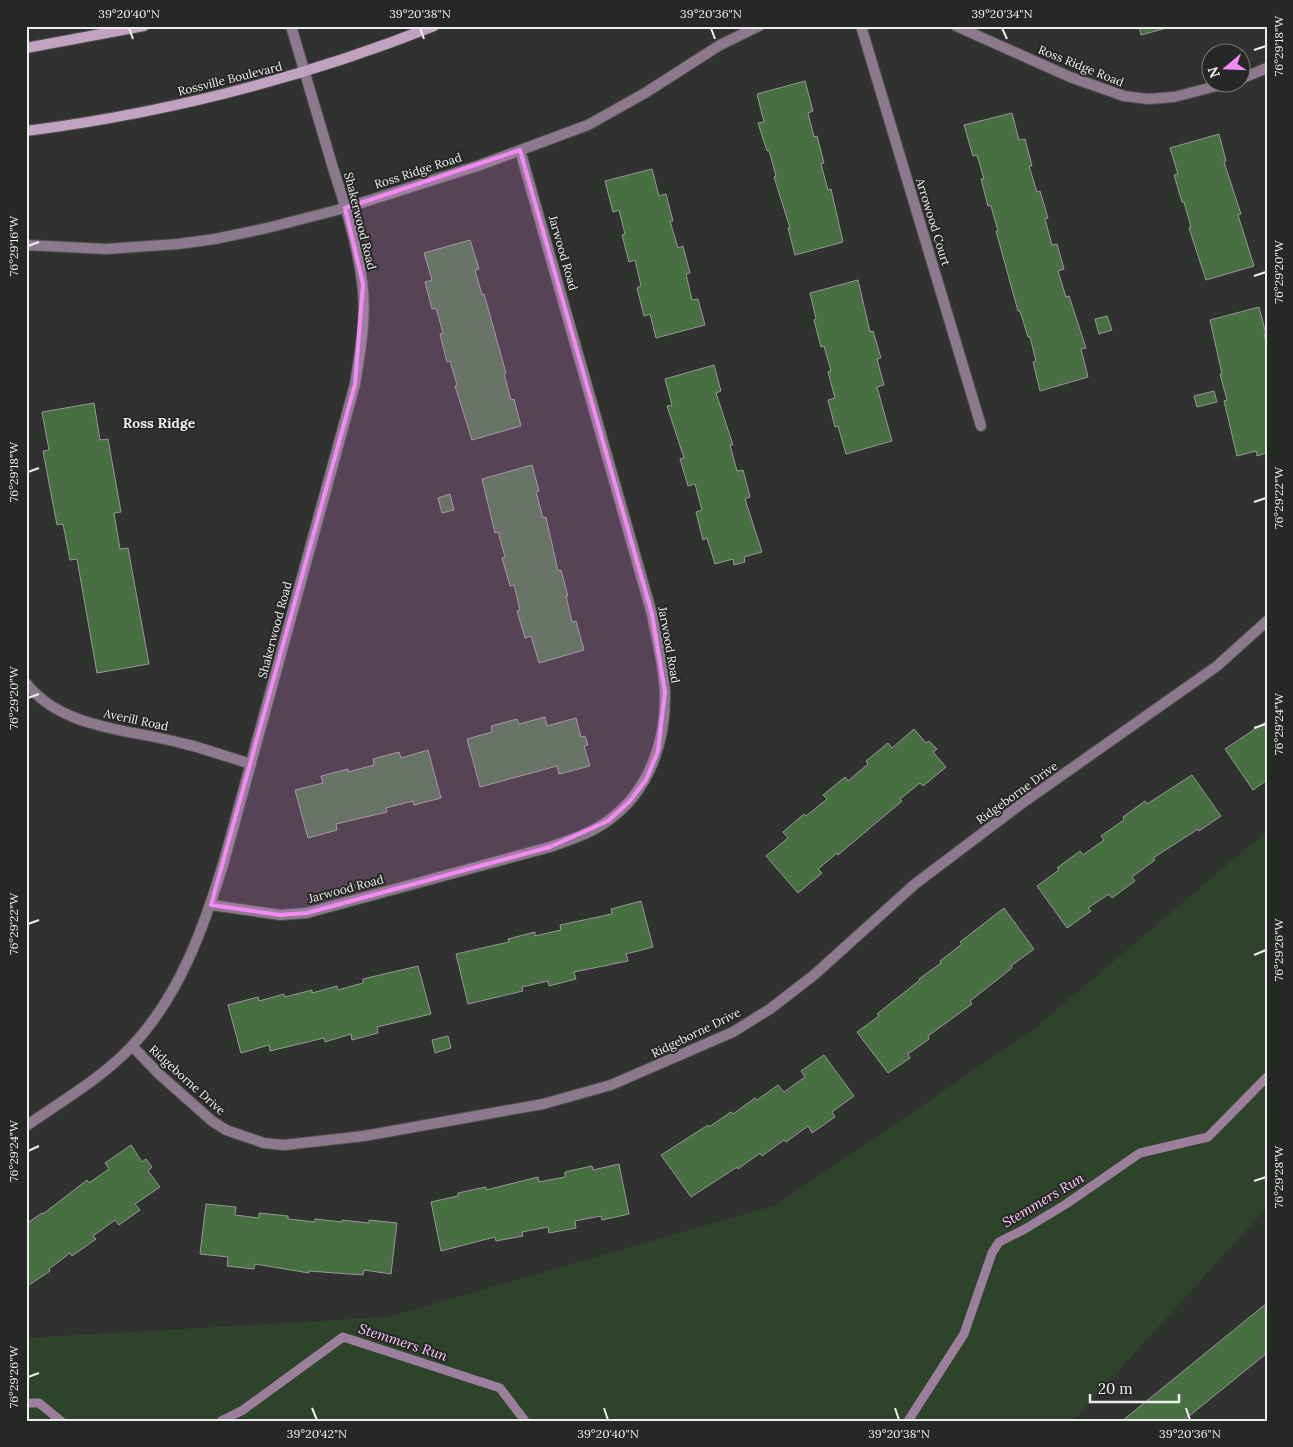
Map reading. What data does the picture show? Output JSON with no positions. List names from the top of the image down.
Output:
{
  "streets": {
    "main road": ["Rossville Boulevard"],
    "street": [
      "Ross Ridge Road",
      "Shakerwood Road",
      "Arrowood Court",
      "Jarwood Road",
      "Averill Road",
      "Ridgeborne Drive"
    ]
  },
  "crossings": [
    ["Ross Ridge Road", "Shakerwood Road"],
    ["Ross Ridge Road", "Jarwood Road"],
    ["Rossville Boulevard", "Shakerwood Road"],
    ["Shakerwood Road", "Jarwood Road"],
    ["Shakerwood Road", "Averill Road"],
    ["Shakerwood Road", "Ridgeborne Drive"]
  ],
  "districts": ["Ross Ridge"],
  "water": ["Stemmers Run"],
  "scale_bar": "20 m",
  "north": "left",
  "coordinates": [
    "39°20'40\"N",
    "39°20'38\"N",
    "39°20'36\"N",
    "39°20'34\"N",
    "76°29'18\"W",
    "76°29'16\"W",
    "76°29'20\"W",
    "76°29'22\"W",
    "76°29'24\"W",
    "76°29'26\"W",
    "76°29'28\"W",
    "39°20'42\"N"
  ]
}
